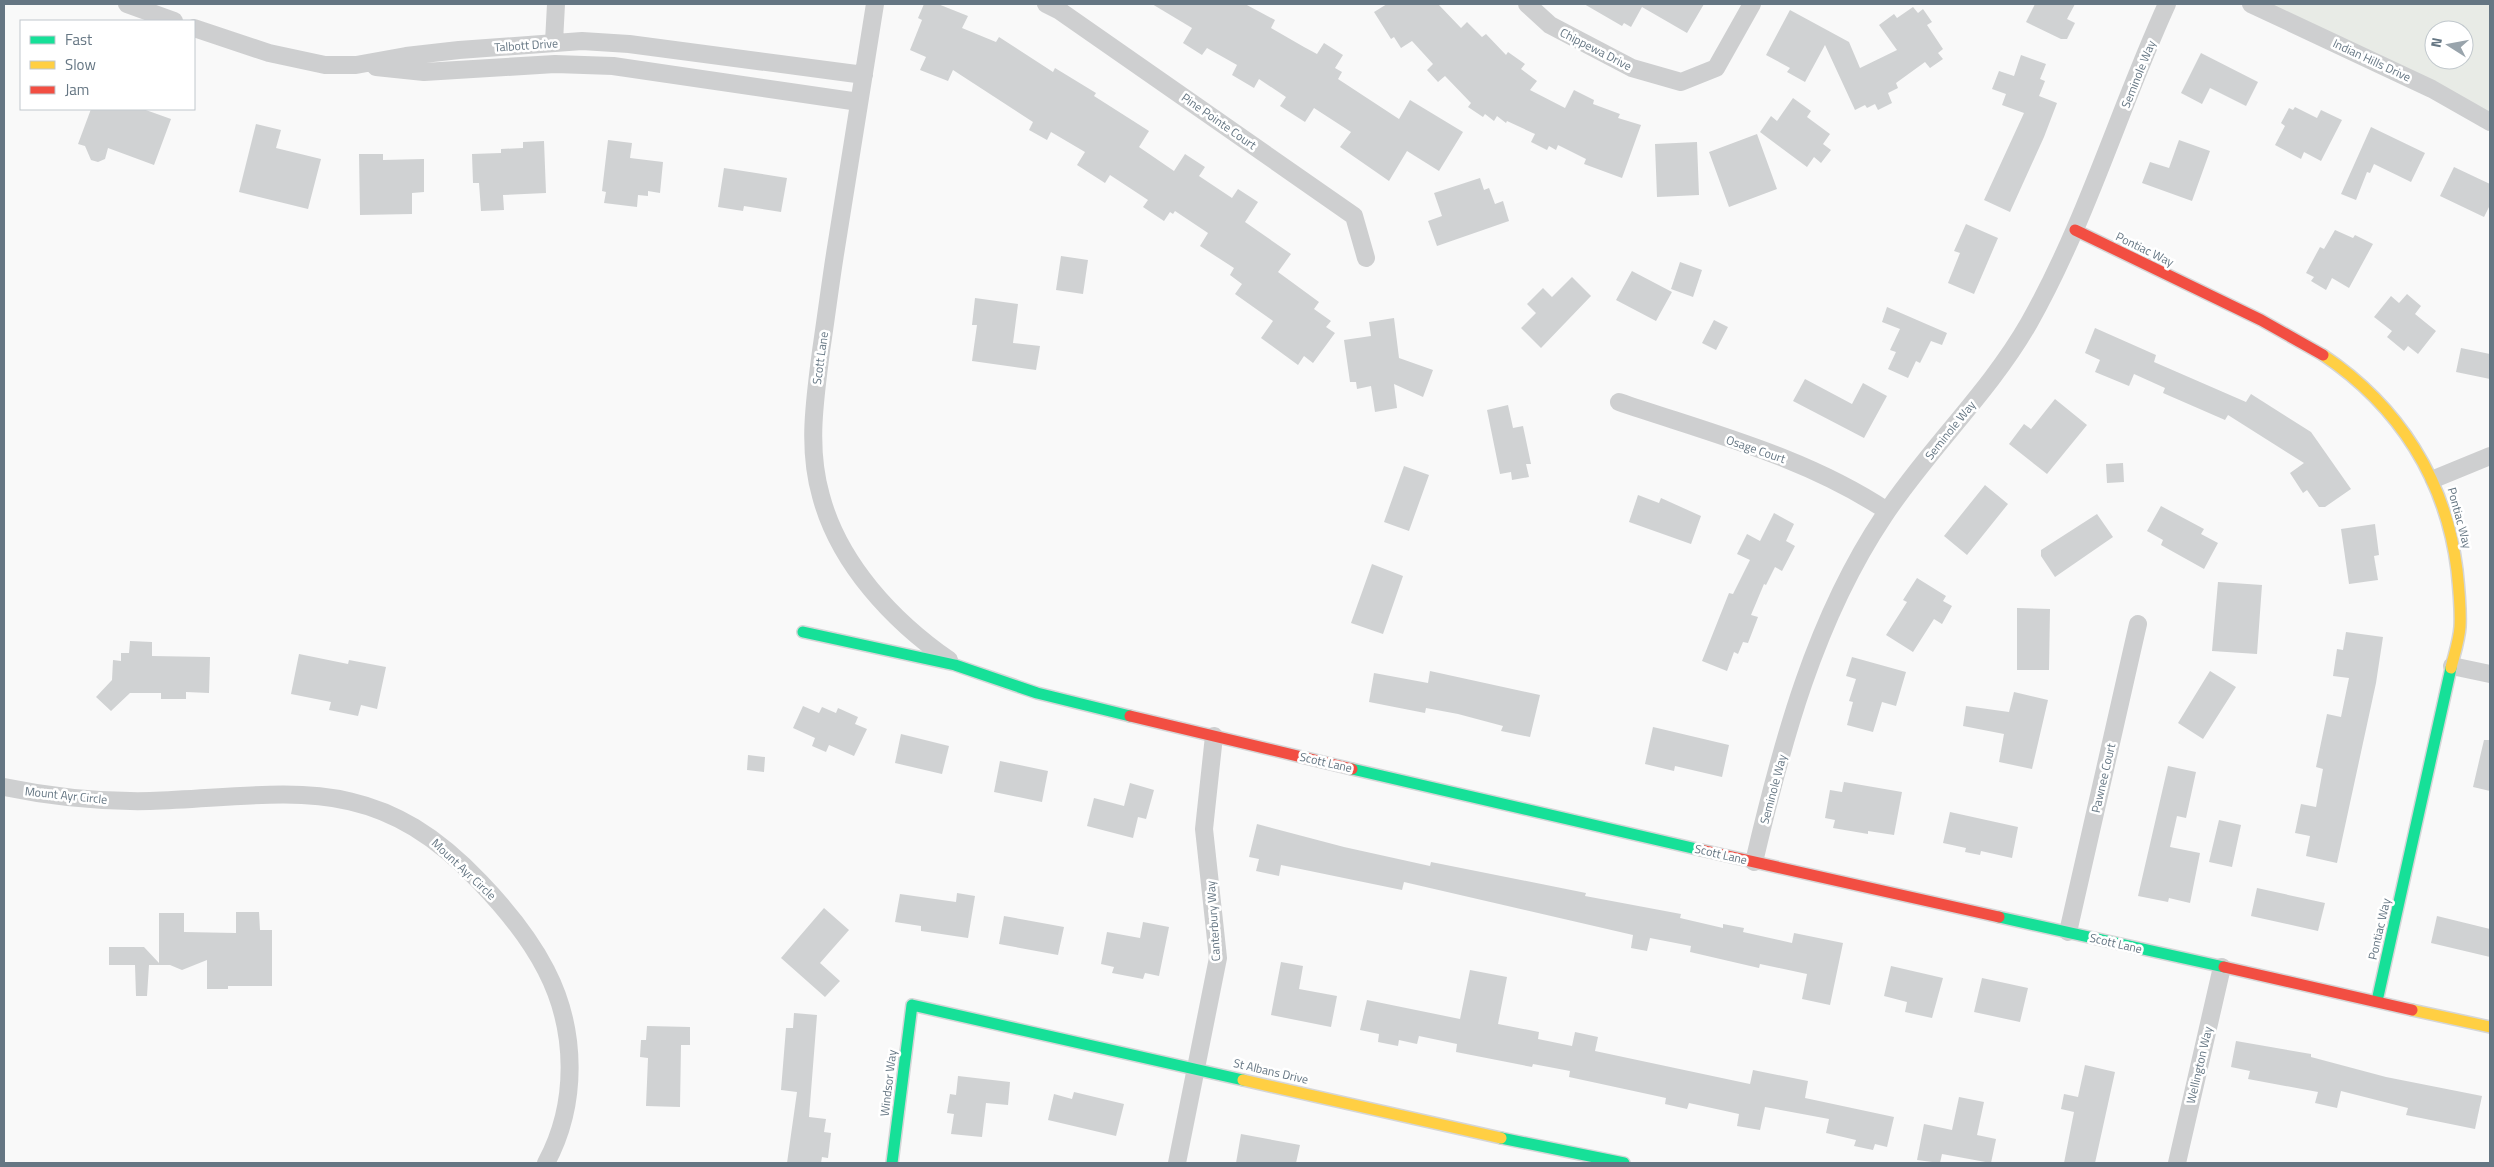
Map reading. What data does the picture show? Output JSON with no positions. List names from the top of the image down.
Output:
{
  "streets": {
    "street": [
      "Talbott Drive",
      "Chippewa Drive",
      "Indian Hills Drive",
      "Seminole Way",
      "Pine Pointe Court",
      "Pontiac Way",
      "Scott Lane",
      "Osage Court",
      "Pawnee Court",
      "Mount Ayr Circle",
      "Canterbury Way",
      "Wellington Way",
      "St Albans Drive",
      "Windsor Way"
    ]
  },
  "crossings": [
    ["Talbott Drive", "Scott Lane"],
    ["Seminole Way", "Pontiac Way"],
    ["Seminole Way", "Scott Lane"],
    ["Seminole Way", "Osage Court"],
    ["Pontiac Way", "Scott Lane"],
    ["Scott Lane", "Pawnee Court"],
    ["Scott Lane", "Canterbury Way"],
    ["Scott Lane", "Wellington Way"],
    ["Canterbury Way", "St Albans Drive"],
    ["St Albans Drive", "Windsor Way"]
  ],
  "legend": ["Fast", "Slow", "Jam"],
  "north": "left"
}
